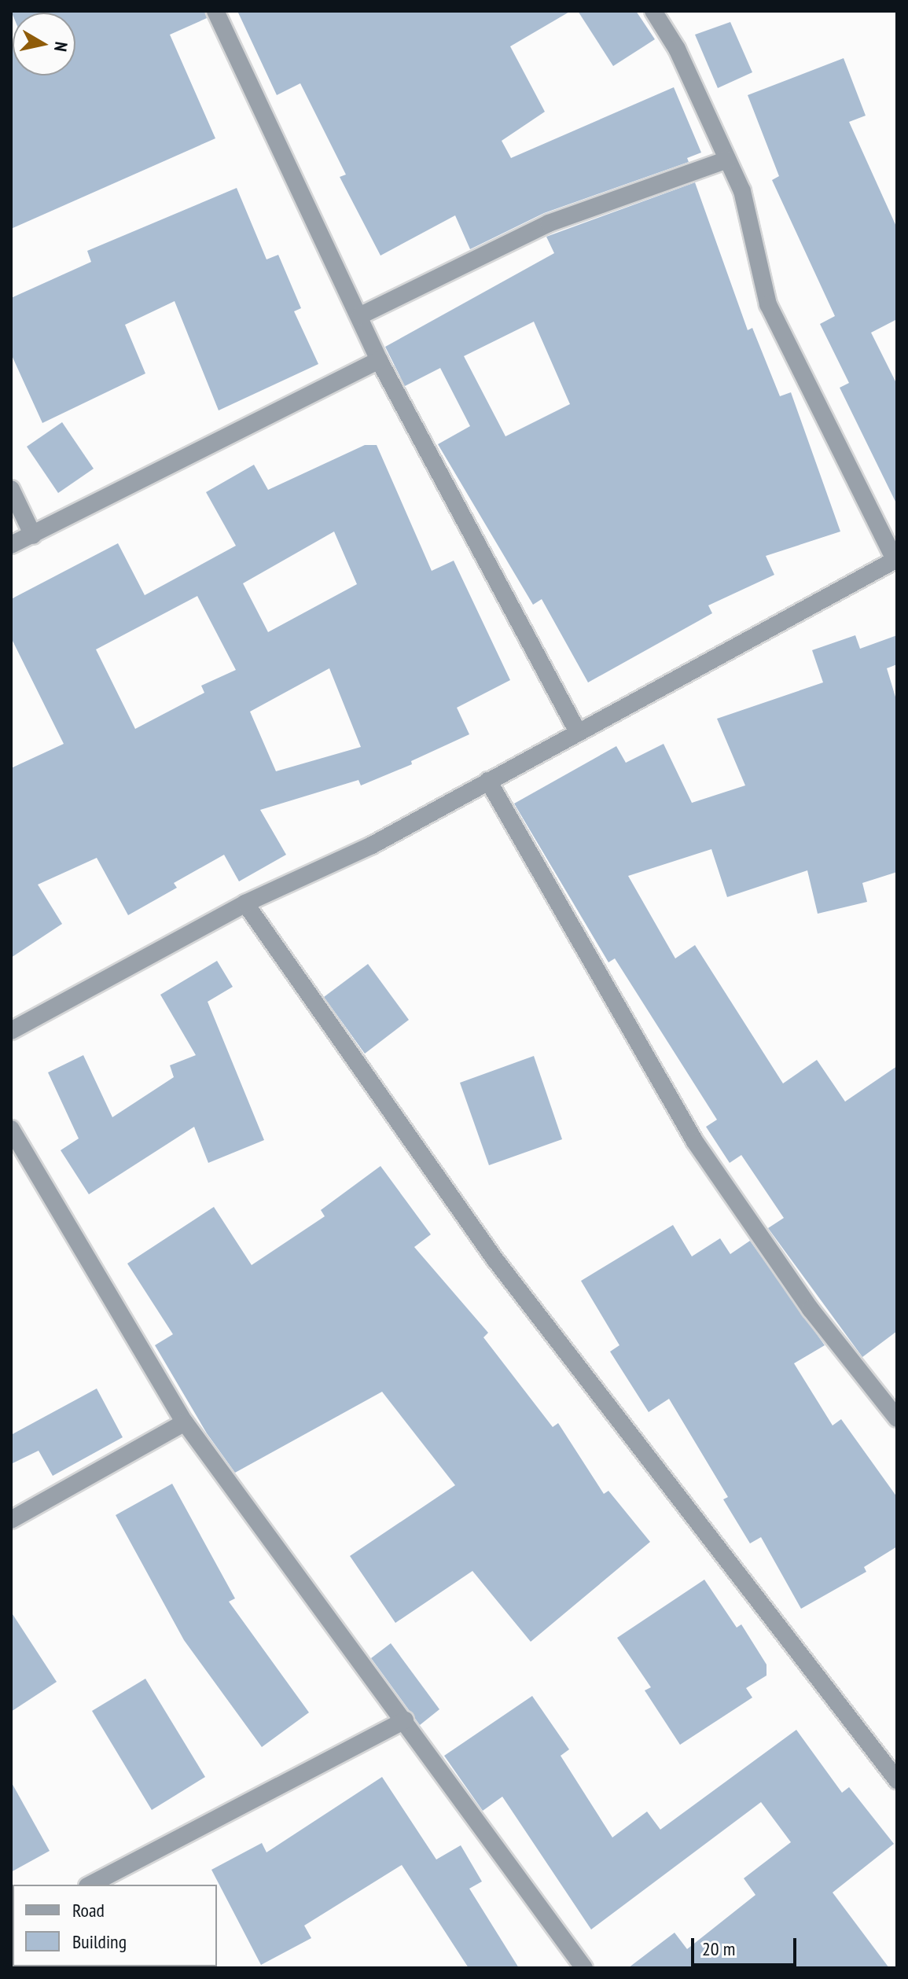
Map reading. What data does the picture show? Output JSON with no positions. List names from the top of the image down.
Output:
{
  "legend": ["Road", "Building"],
  "scale_bar": "20 m",
  "north": "right"
}
